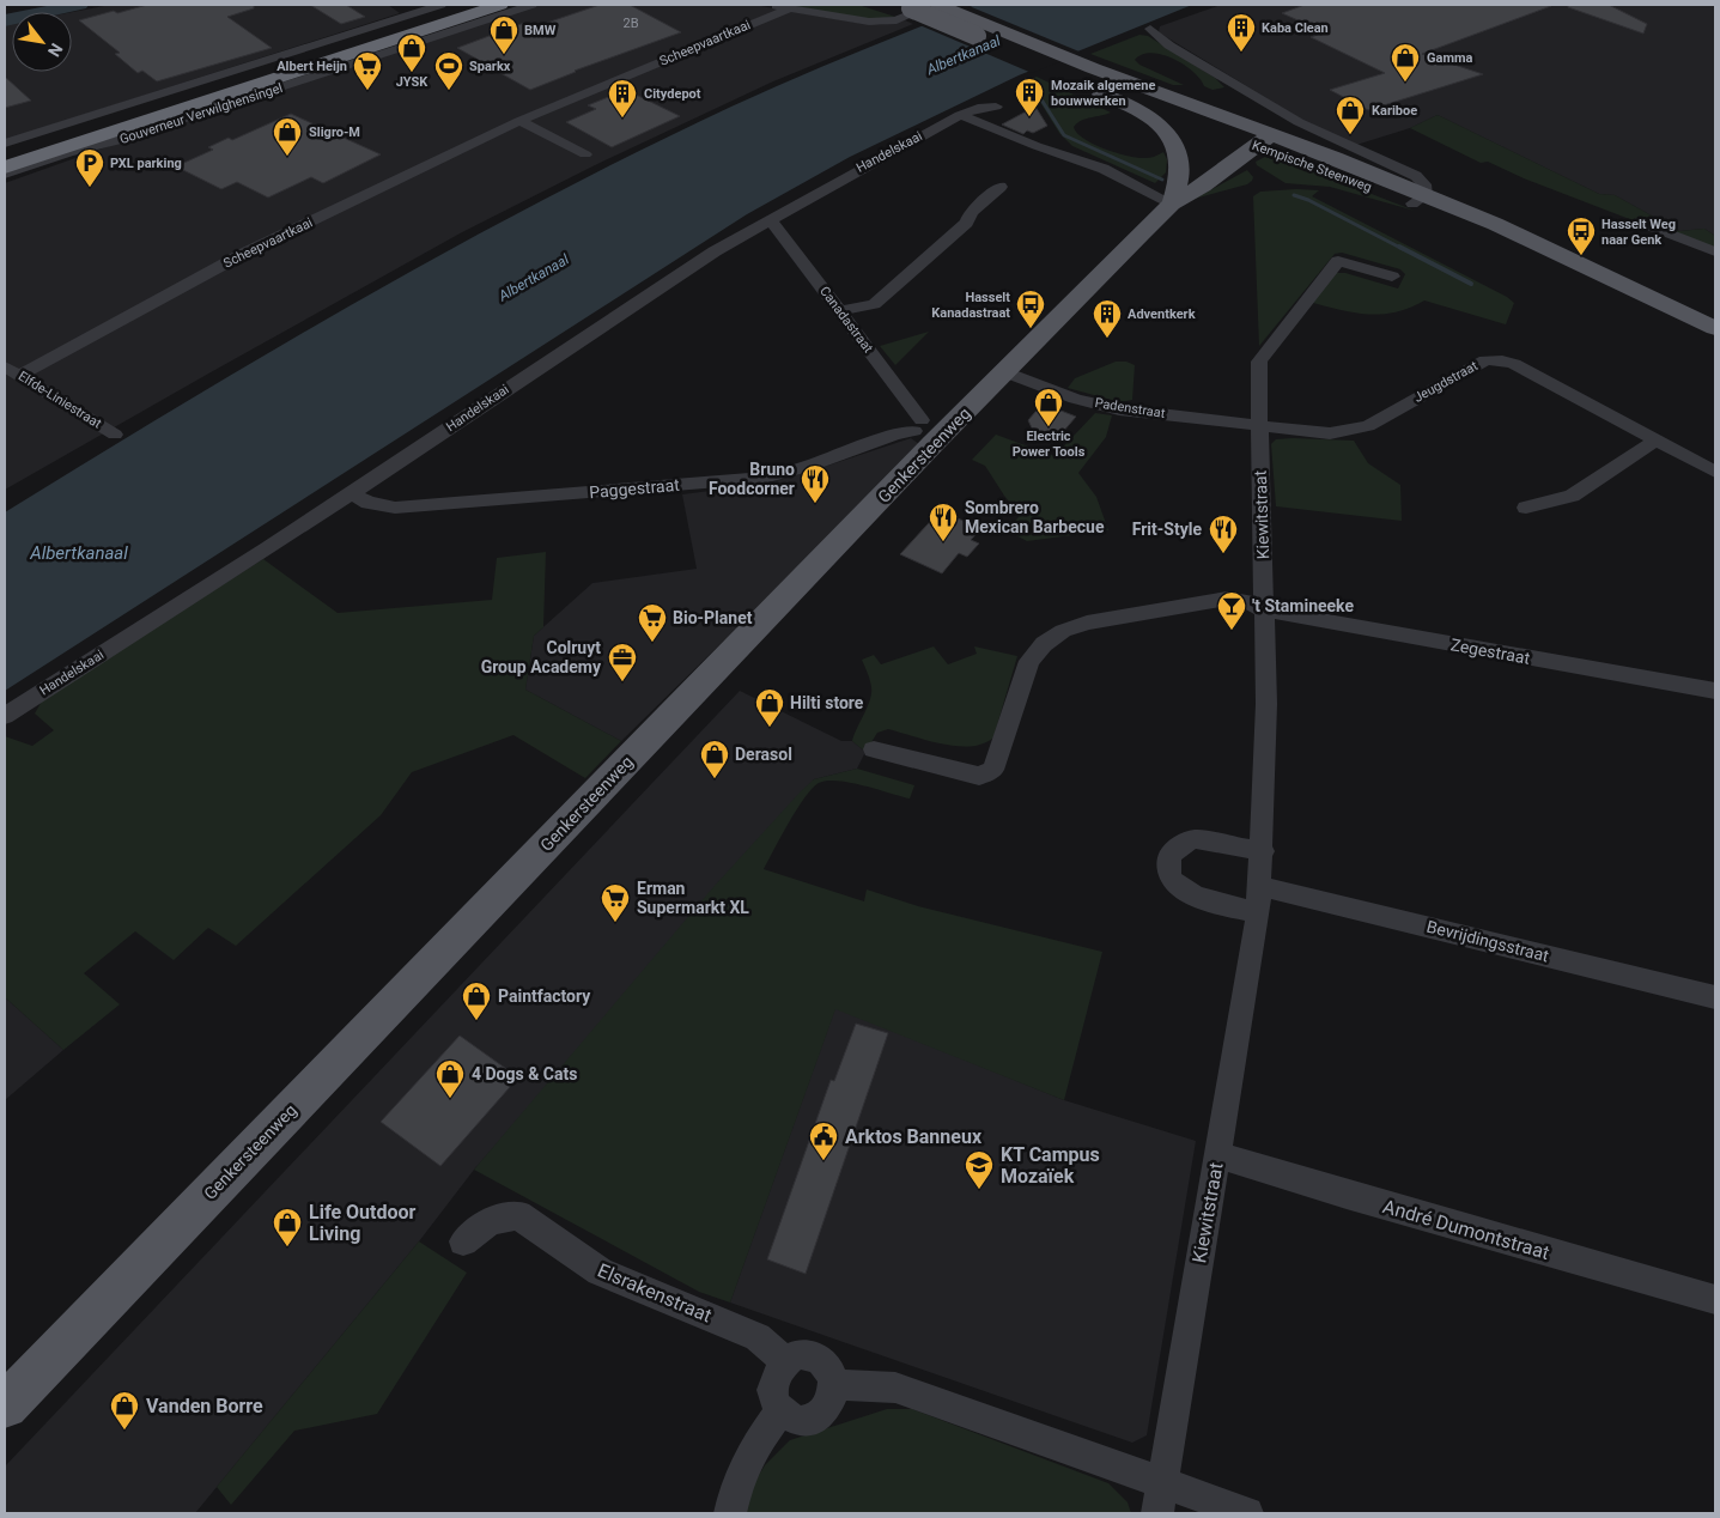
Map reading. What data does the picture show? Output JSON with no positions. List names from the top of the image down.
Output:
{
  "streets": {
    "highway": ["Gouverneur Verwilghensingel"],
    "main road": ["Kempische Steenweg", "Genkersteenweg"],
    "street": [
      "Scheepvaartkaai",
      "Handelskaai",
      "Canadastraat",
      "Jeugdstraat",
      "Elfde-Liniestraat",
      "Padenstraat",
      "Paggestraat",
      "Kiewitstraat",
      "Zegestraat",
      "Bevrijdingsstraat",
      "André Dumontstraat",
      "Elsrakenstraat"
    ]
  },
  "crossings": [
    ["Scheepvaartkaai", "Elfde-Liniestraat"],
    ["Handelskaai", "Canadastraat"],
    ["Handelskaai", "Paggestraat"],
    ["Kempische Steenweg", "Genkersteenweg"],
    ["Canadastraat", "Paggestraat"],
    ["Jeugdstraat", "Padenstraat"],
    ["Jeugdstraat", "Kiewitstraat"],
    ["Padenstraat", "Genkersteenweg"],
    ["Padenstraat", "Kiewitstraat"],
    ["Kiewitstraat", "Zegestraat"],
    ["Kiewitstraat", "Bevrijdingsstraat"],
    ["Kiewitstraat", "André Dumontstraat"]
  ],
  "water": ["Albertkanaal"],
  "places": {
    "building": [
      "Kaba Clean",
      "Mozaik algemene bouwwerken",
      "Citydepot",
      "Adventkerk"
    ],
    "shop": [
      "BMW",
      "JYSK",
      "Gamma",
      "Kariboe",
      "Sligro-M",
      "Electric Power Tools",
      "Hilti store",
      "Derasol",
      "Paintfactory",
      "4 Dogs & Cats",
      "Life Outdoor Living",
      "Vanden Borre"
    ],
    "supermarket": ["Albert Heijn", "Bio-Planet", "Erman Supermarkt XL"],
    "sports": ["Sparkx"],
    "parking": ["PXL parking"],
    "bus stop": ["Hasselt Weg naar Genk", "Hasselt Kanadastraat"],
    "restaurant": ["Bruno Foodcorner", "Sombrero Mexican Barbecue", "Frit-Style"],
    "bar": ["'t Stamineeke"],
    "office": ["Colruyt Group Academy"],
    "public building": ["Arktos Banneux"],
    "school or university": ["KT Campus Mozaïek"]
  },
  "house_numbers": ["2B"],
  "north": "bottom right"
}
